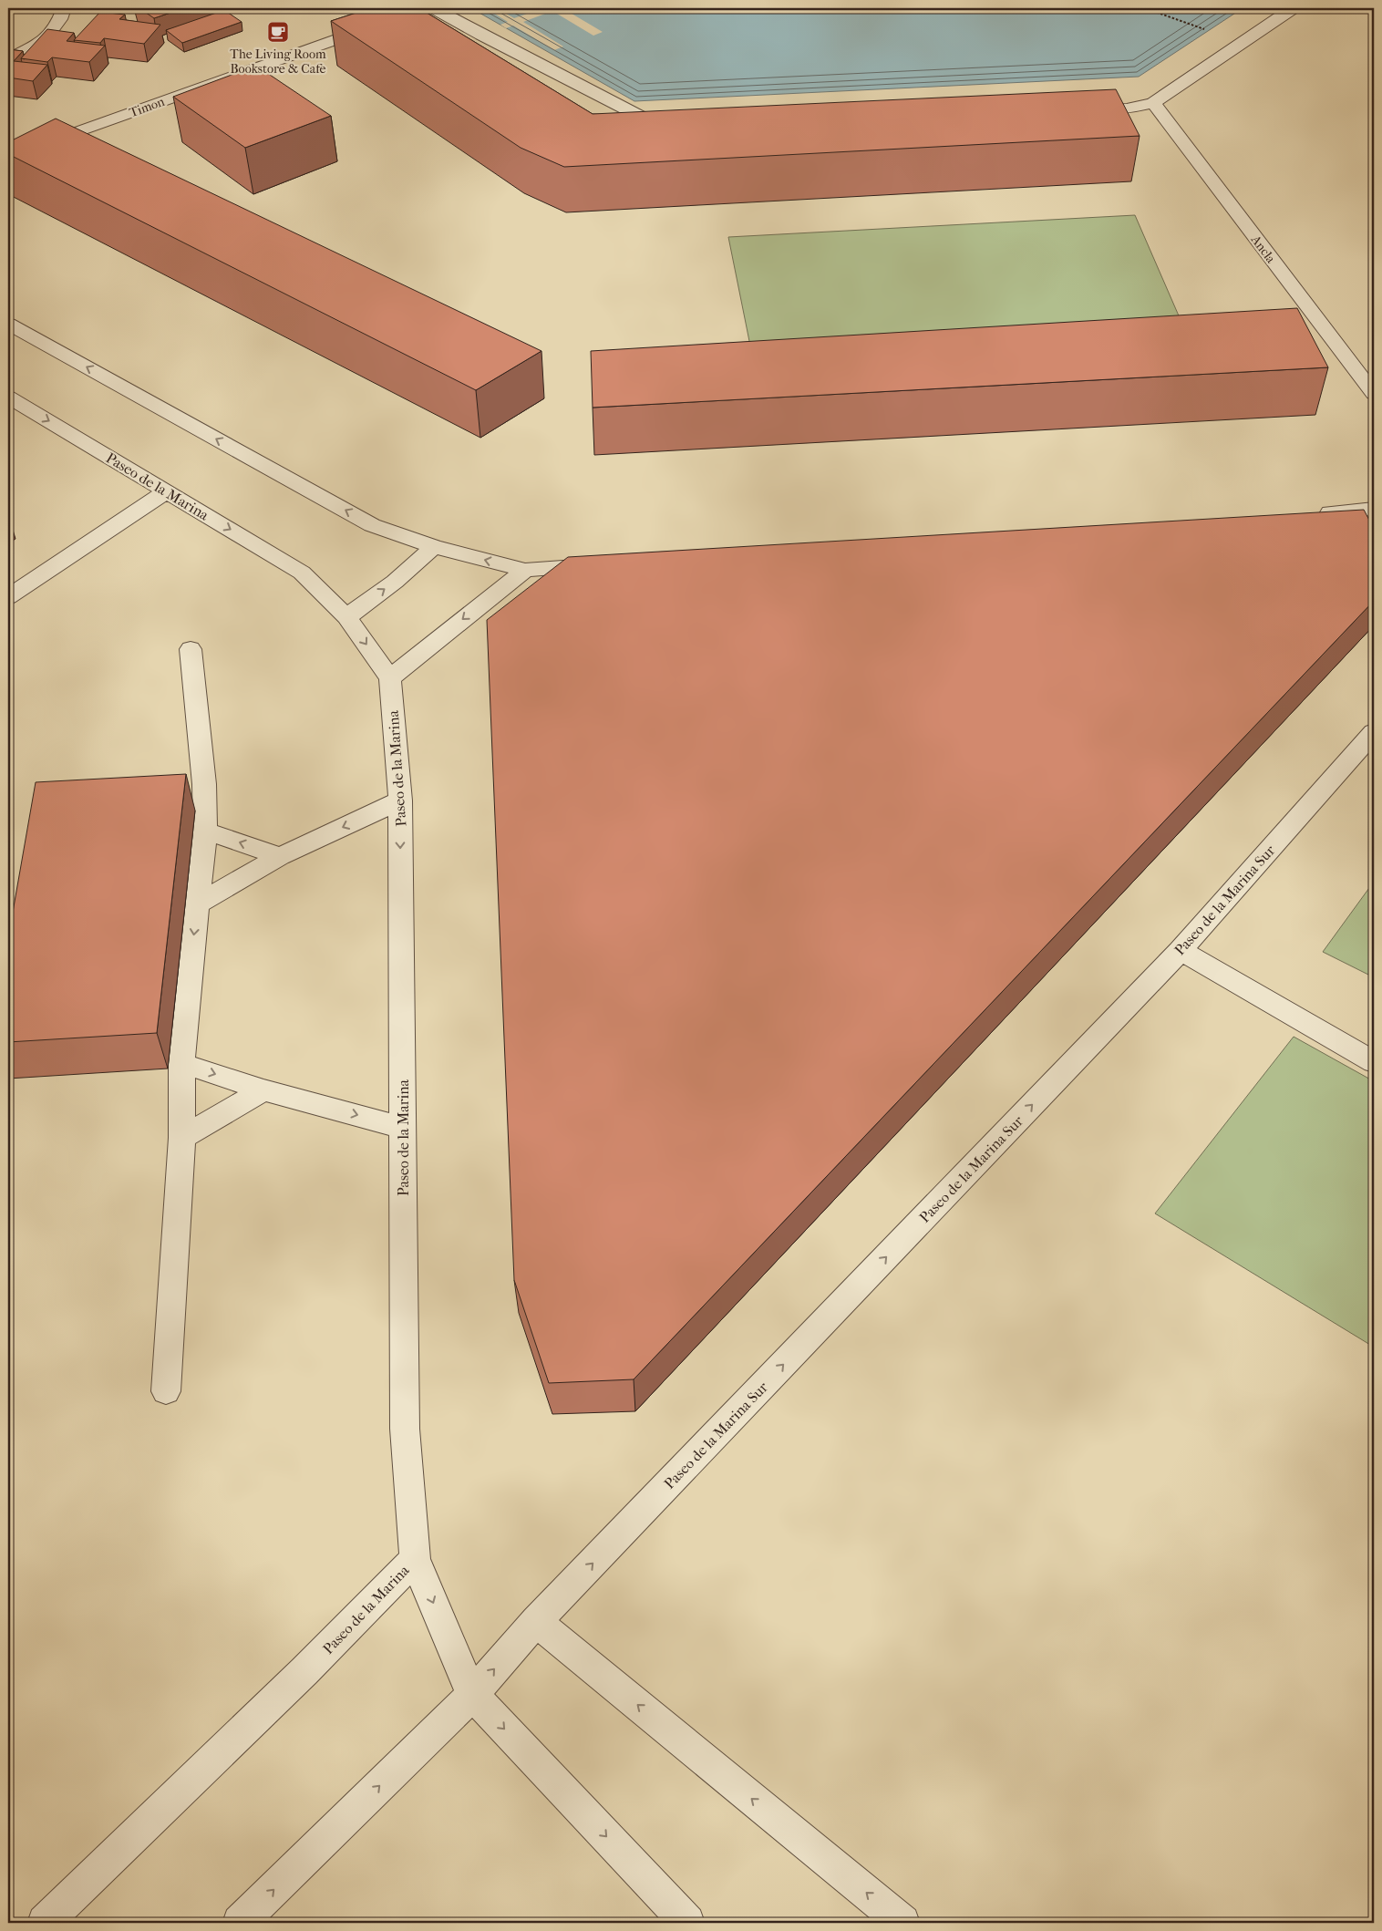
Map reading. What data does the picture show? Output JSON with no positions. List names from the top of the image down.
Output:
{
  "streets": {
    "street": [
      "Timon",
      "Ancla",
      "Paseo de la Marina",
      "Paseo de la Marina Sur"
    ]
  },
  "one_way": ["Paseo de la Marina", "Paseo de la Marina Sur"],
  "places": {
    "cafe": ["The Living Room Bookstore & Cafe"]
  }
}
